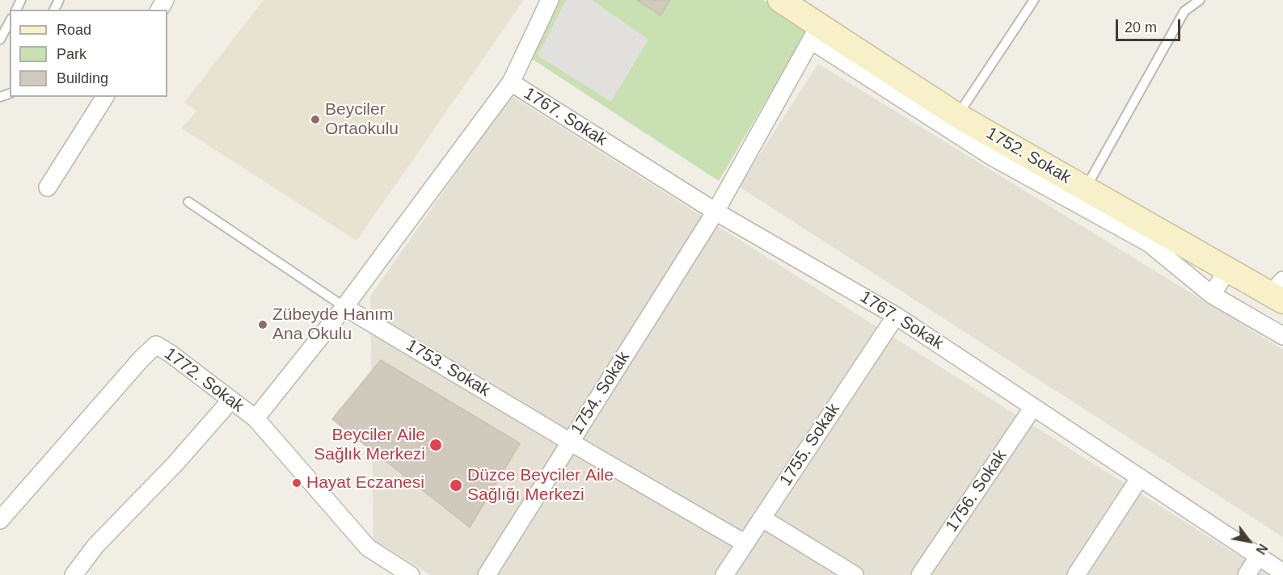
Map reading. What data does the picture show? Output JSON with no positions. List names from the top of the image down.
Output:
{
  "streets": {
    "street": [
      "1767. Sokak",
      "1752. Sokak",
      "1753. Sokak",
      "1772. Sokak",
      "1754. Sokak",
      "1755. Sokak",
      "1756. Sokak"
    ]
  },
  "crossings": [
    ["1767. Sokak", "1754. Sokak"],
    ["1767. Sokak", "1755. Sokak"],
    ["1767. Sokak", "1756. Sokak"],
    ["1752. Sokak", "1754. Sokak"],
    ["1753. Sokak", "1772. Sokak"],
    ["1753. Sokak", "1754. Sokak"],
    ["1753. Sokak", "1755. Sokak"]
  ],
  "places": [
    "Beyciler Ortaokulu",
    "Zübeyde Hanım Ana Okulu",
    "Beyciler Aile Sağlık Merkezi",
    "Hayat Eczanesi",
    "Düzce Beyciler Aile Sağlığı Merkezi"
  ],
  "legend": ["Road", "Park", "Building"],
  "scale_bar": "20 m",
  "north": "bottom right"
}
